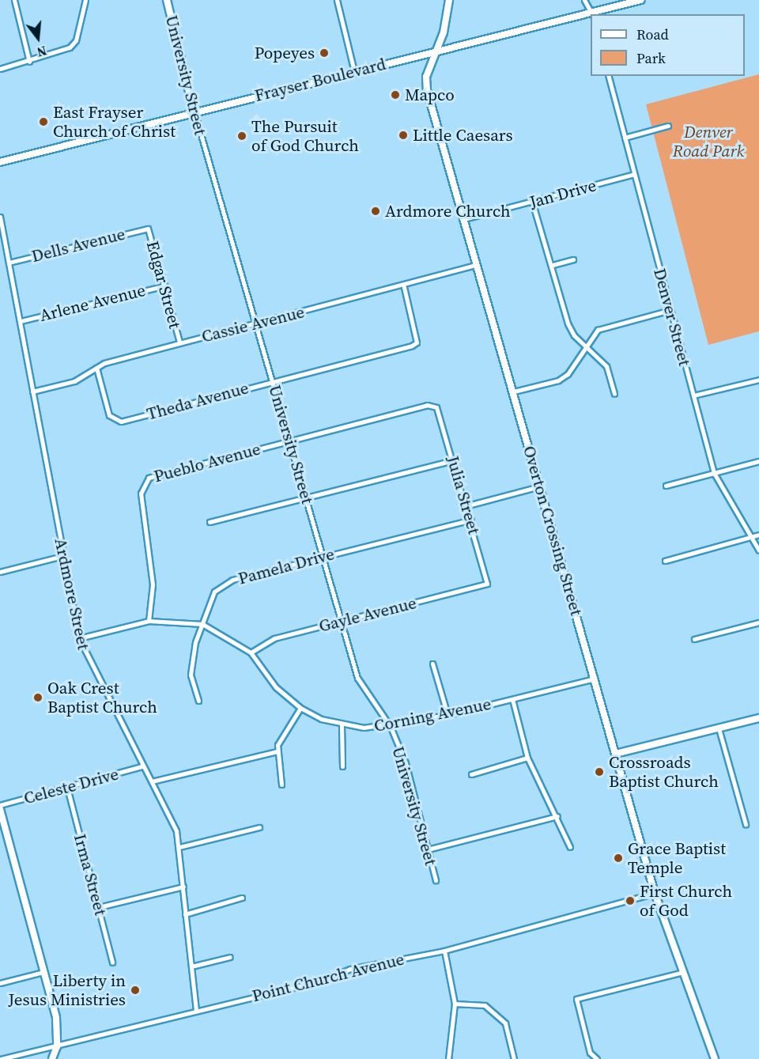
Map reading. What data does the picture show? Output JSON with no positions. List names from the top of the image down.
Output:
{
  "streets": {
    "street": [
      "University Street",
      "Frayser Boulevard",
      "Jan Drive",
      "Dells Avenue",
      "Edgar Street",
      "Arlene Avenue",
      "Denver Street",
      "Cassie Avenue",
      "Theda Avenue",
      "Pueblo Avenue",
      "Julia Street",
      "Overton Crossing Street",
      "Pamela Drive",
      "Ardmore Street",
      "Gayle Avenue",
      "Corning Avenue",
      "Celeste Drive",
      "Irma Street",
      "Point Church Avenue"
    ]
  },
  "crossings": [
    ["University Street", "Frayser Boulevard"],
    ["University Street", "Cassie Avenue"],
    ["University Street", "Theda Avenue"],
    ["University Street", "Pueblo Avenue"],
    ["University Street", "Pamela Drive"],
    ["University Street", "Gayle Avenue"],
    ["University Street", "Corning Avenue"],
    ["Frayser Boulevard", "Overton Crossing Street"],
    ["Jan Drive", "Denver Street"],
    ["Jan Drive", "Overton Crossing Street"],
    ["Dells Avenue", "Edgar Street"],
    ["Dells Avenue", "Ardmore Street"],
    ["Edgar Street", "Arlene Avenue"],
    ["Edgar Street", "Cassie Avenue"],
    ["Arlene Avenue", "Ardmore Street"],
    ["Cassie Avenue", "Theda Avenue"],
    ["Cassie Avenue", "Overton Crossing Street"],
    ["Cassie Avenue", "Ardmore Street"],
    ["Pueblo Avenue", "Julia Street"],
    ["Pueblo Avenue", "Corning Avenue"],
    ["Julia Street", "Pamela Drive"],
    ["Julia Street", "Gayle Avenue"],
    ["Overton Crossing Street", "Corning Avenue"],
    ["Overton Crossing Street", "Point Church Avenue"],
    ["Pamela Drive", "Corning Avenue"],
    ["Ardmore Street", "Corning Avenue"],
    ["Ardmore Street", "Celeste Drive"],
    ["Ardmore Street", "Point Church Avenue"],
    ["Gayle Avenue", "Corning Avenue"],
    ["Celeste Drive", "Irma Street"]
  ],
  "parks": ["Denver Road Park"],
  "places": [
    "Popeyes",
    "Mapco",
    "East Frayser Church of Christ",
    "Little Caesars",
    "The Pursuit of God Church",
    "Ardmore Church",
    "Oak Crest Baptist Church",
    "Crossroads Baptist Church",
    "Grace Baptist Temple",
    "First Church of God",
    "Liberty in Jesus Ministries"
  ],
  "legend": ["Road", "Park"],
  "north": "bottom"
}
